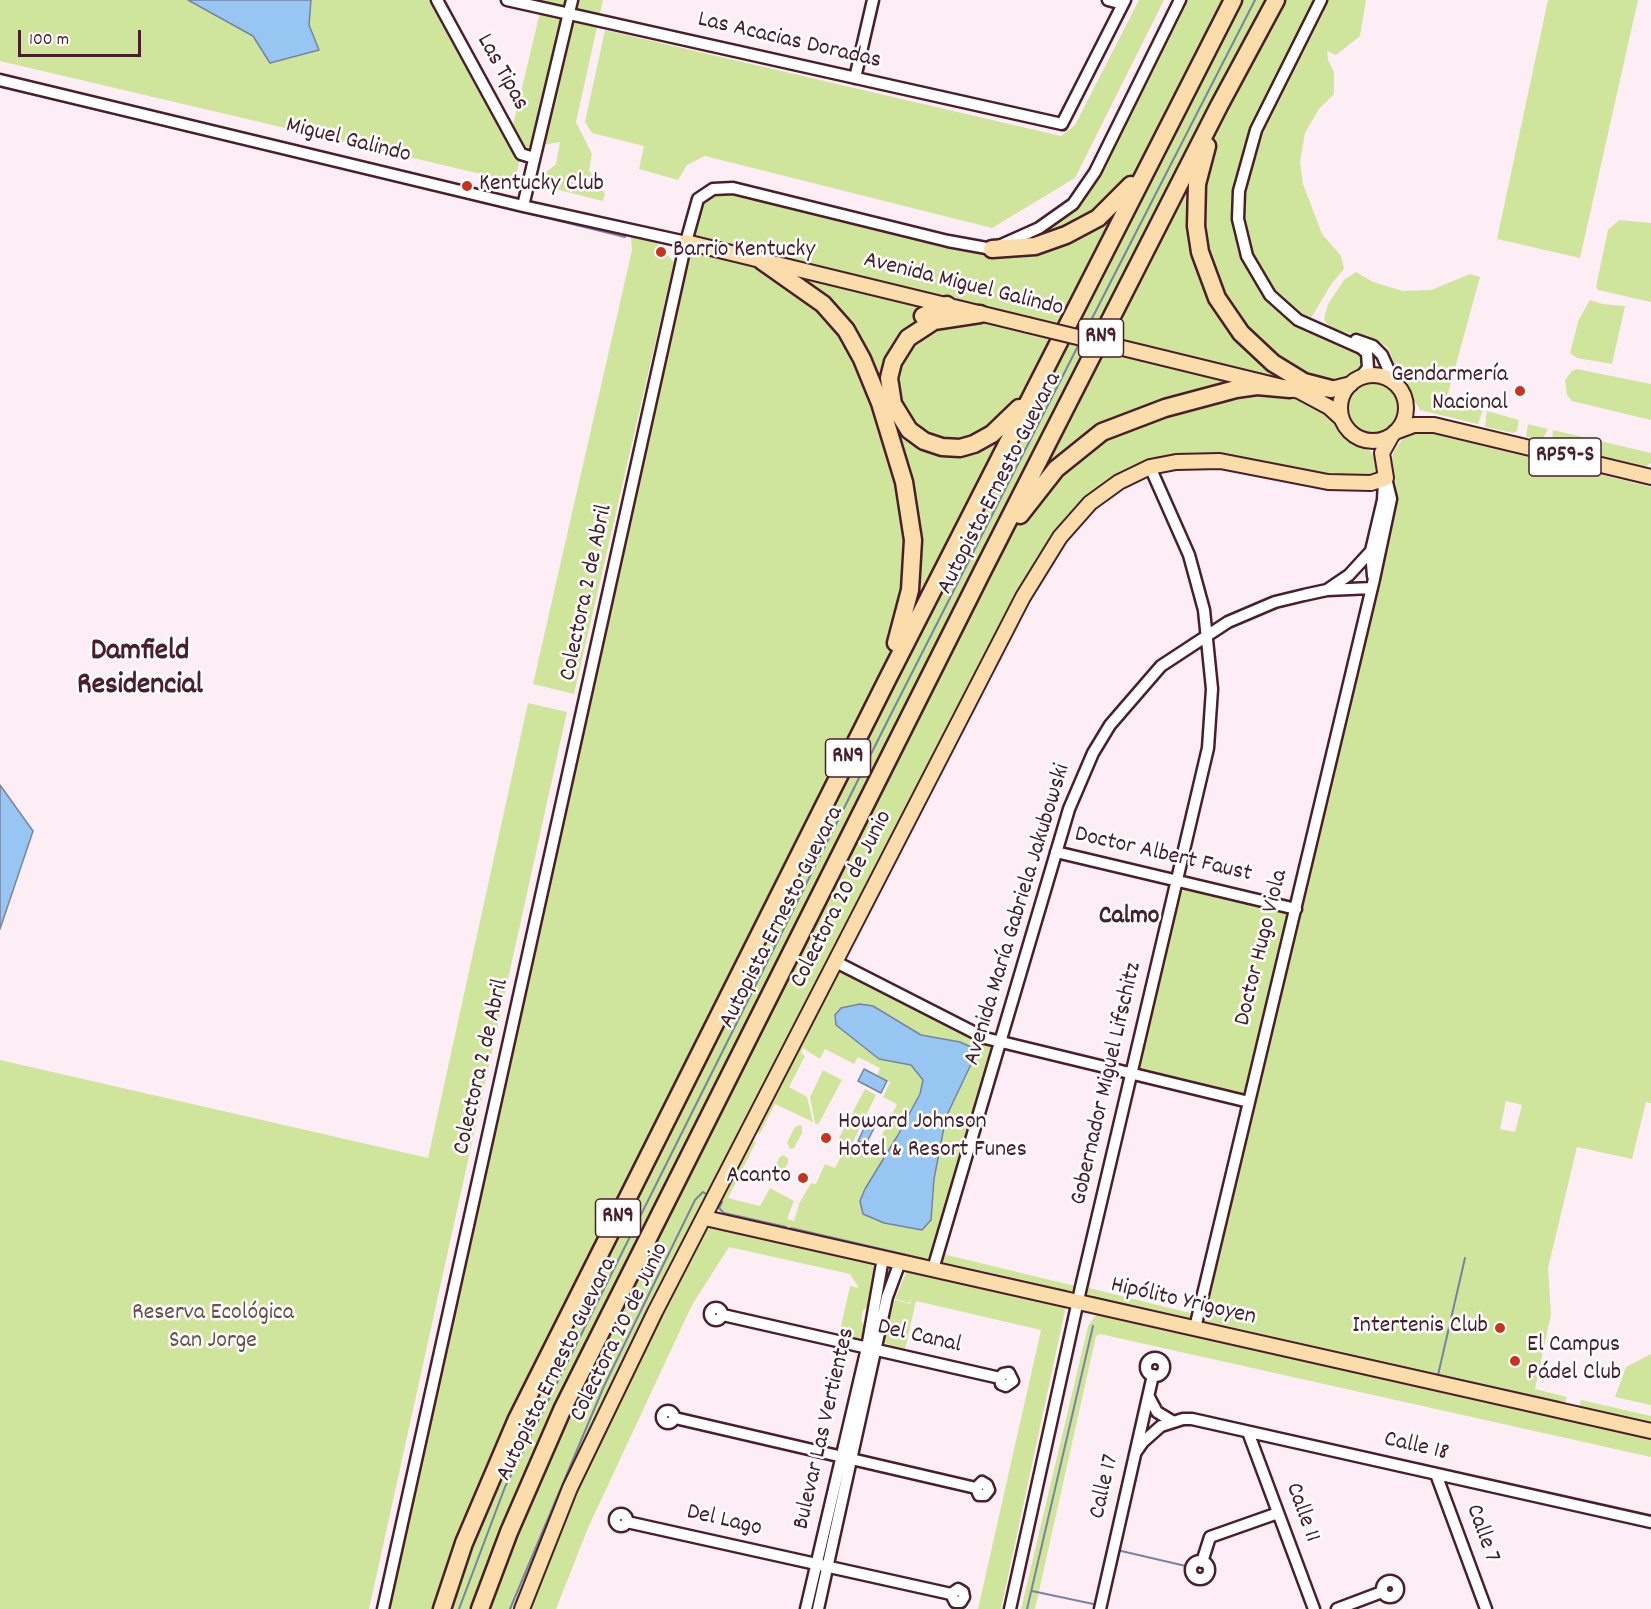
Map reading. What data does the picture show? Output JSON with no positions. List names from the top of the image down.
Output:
{
  "streets": {
    "highway": ["RN9", "Autopista Ernesto Guevara"],
    "main road": [
      "Avenida Miguel Galindo",
      "RP59-S",
      "Colectora 20 de Junio",
      "Doctor Hugo Viola",
      "Hipólito Yrigoyen"
    ],
    "street": [
      "Las Acacias Doradas",
      "Las Tipas",
      "Miguel Galindo",
      "Colectora 2 de Abril",
      "Doctor Albert Faust",
      "Avenida María Gabriela Jakubowski",
      "Gobernador Miguel Lifschitz",
      "Del Canal",
      "Bulevar Las Vertientes",
      "Calle 18",
      "Calle 17",
      "Calle 11",
      "Del Lago",
      "Calle 7"
    ]
  },
  "crossings": [
    ["Miguel Galindo", "Avenida Miguel Galindo"],
    ["Miguel Galindo", "Colectora 2 de Abril"],
    ["Avenida Miguel Galindo", "RP59-S"],
    ["Avenida Miguel Galindo", "Colectora 2 de Abril"],
    ["Avenida Miguel Galindo", "Doctor Hugo Viola"],
    ["RP59-S", "Doctor Hugo Viola"],
    ["Doctor Albert Faust", "Avenida María Gabriela Jakubowski"],
    ["Doctor Albert Faust", "Doctor Hugo Viola"],
    ["Doctor Albert Faust", "Gobernador Miguel Lifschitz"],
    ["Colectora 20 de Junio", "Doctor Hugo Viola"],
    ["Colectora 20 de Junio", "Gobernador Miguel Lifschitz"],
    ["Colectora 20 de Junio", "Hipólito Yrigoyen"],
    ["Avenida María Gabriela Jakubowski", "Doctor Hugo Viola"],
    ["Avenida María Gabriela Jakubowski", "Gobernador Miguel Lifschitz"],
    ["Avenida María Gabriela Jakubowski", "Hipólito Yrigoyen"],
    ["Doctor Hugo Viola", "Hipólito Yrigoyen"],
    ["Gobernador Miguel Lifschitz", "Hipólito Yrigoyen"],
    ["Hipólito Yrigoyen", "Bulevar Las Vertientes"],
    ["Del Canal", "Bulevar Las Vertientes"],
    ["Bulevar Las Vertientes", "Del Lago"],
    ["Calle 18", "Calle 11"],
    ["Calle 18", "Calle 7"]
  ],
  "districts": ["Damfield Residencial", "Calmo"],
  "parks": ["Reserva Ecológica San Jorge"],
  "places": [
    "Kentucky Club",
    "Barrio Kentucky",
    "Gendarmería Nacional",
    "Howard Johnson Hotel & Resort Funes",
    "Acanto",
    "Intertenis Club",
    "El Campus Pádel Club"
  ],
  "scale_bar": "100 m"
}
